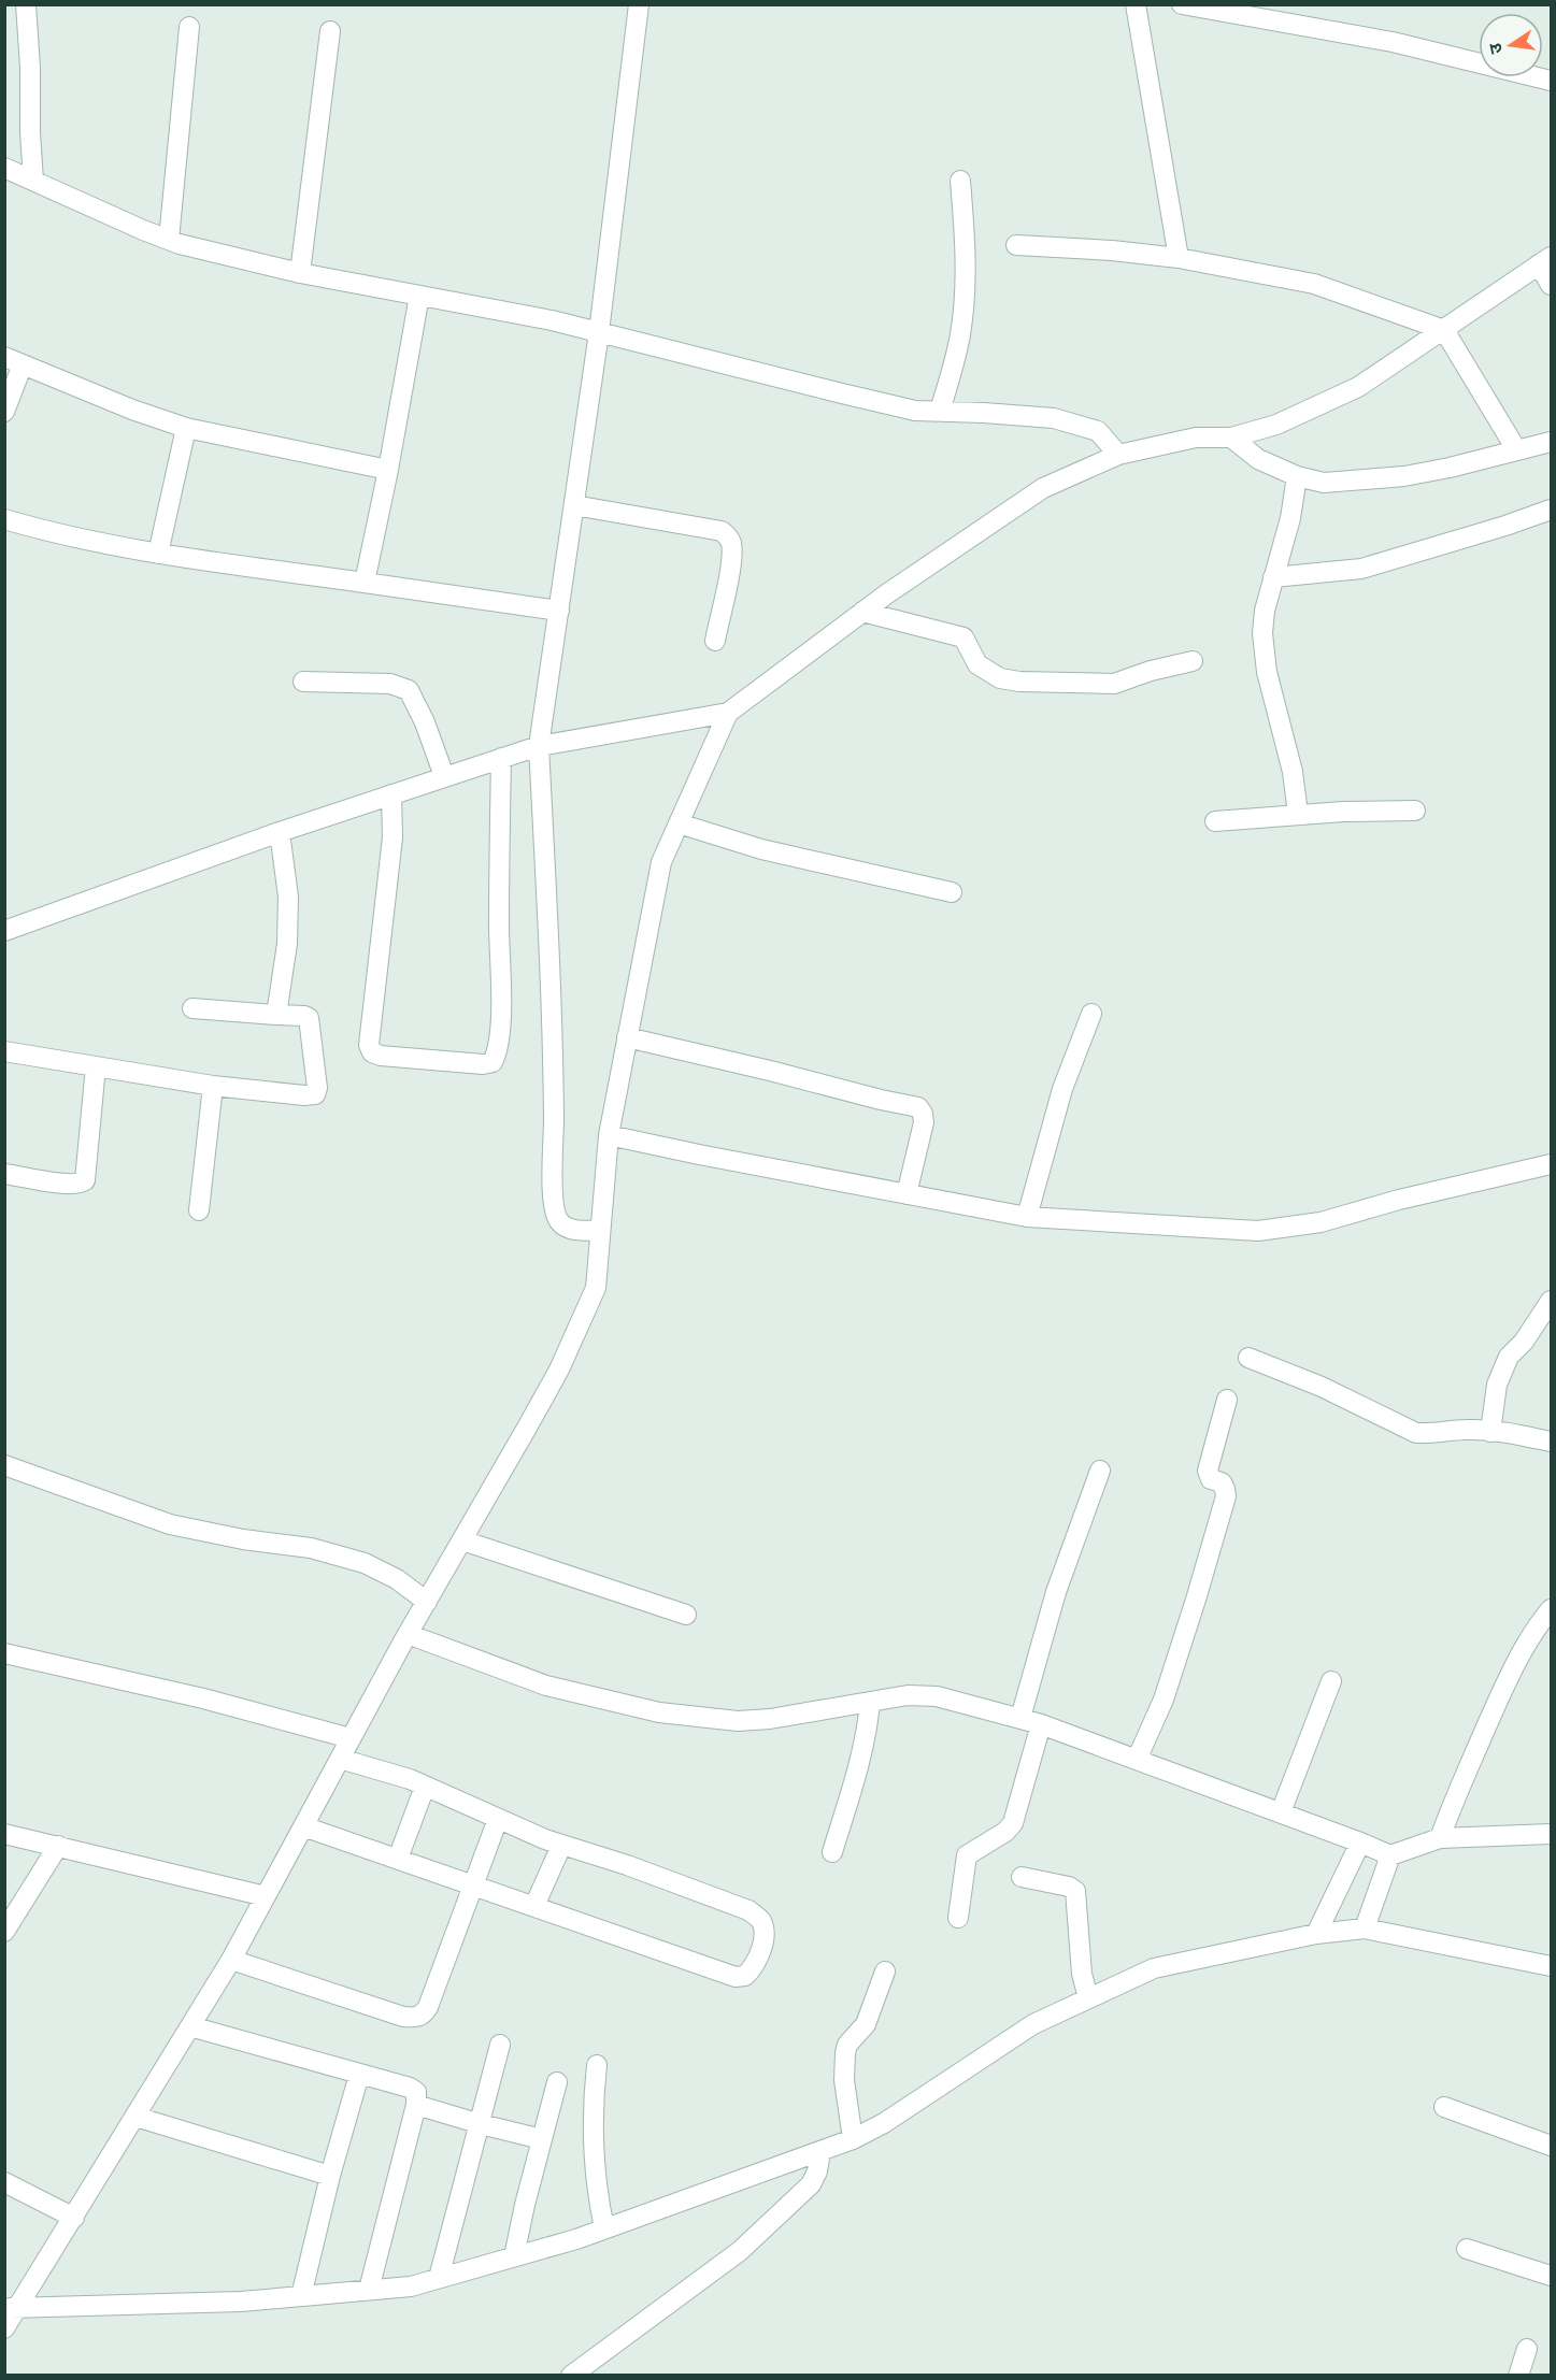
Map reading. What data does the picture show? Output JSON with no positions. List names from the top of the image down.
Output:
{
  "north": "left"
}
